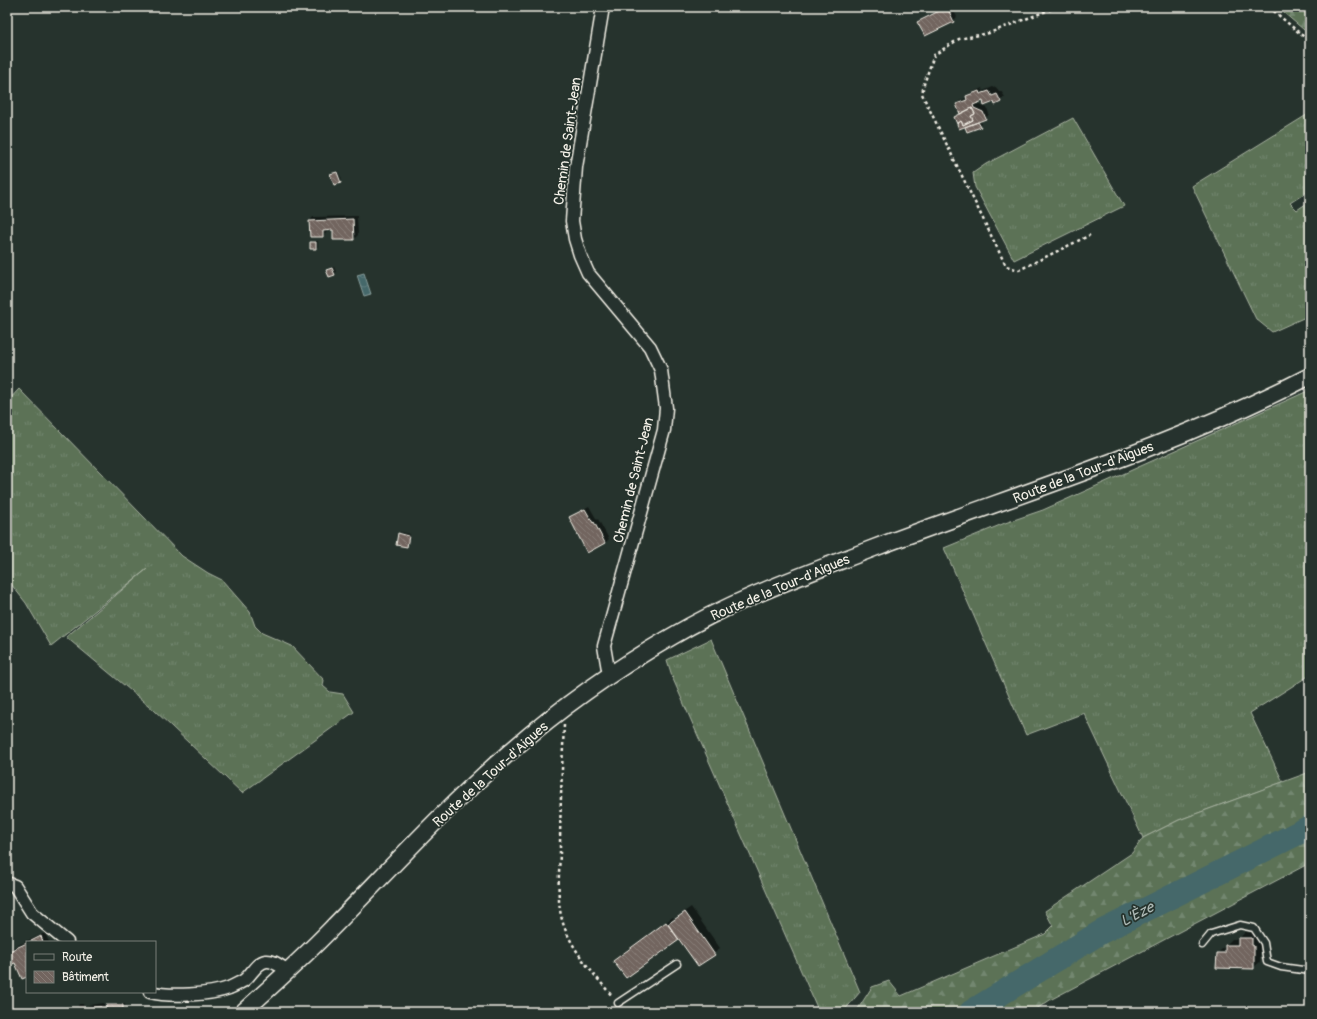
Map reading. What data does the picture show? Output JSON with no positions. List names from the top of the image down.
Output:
{
  "streets": {
    "main road": ["Route de la Tour-d'Aigues"],
    "street": ["Chemin de Saint-Jean"]
  },
  "crossings": [
    ["Chemin de Saint-Jean", "Route de la Tour-d'Aigues"]
  ],
  "water": ["L'Èze"],
  "legend": ["Route", "Bâtiment"]
}
